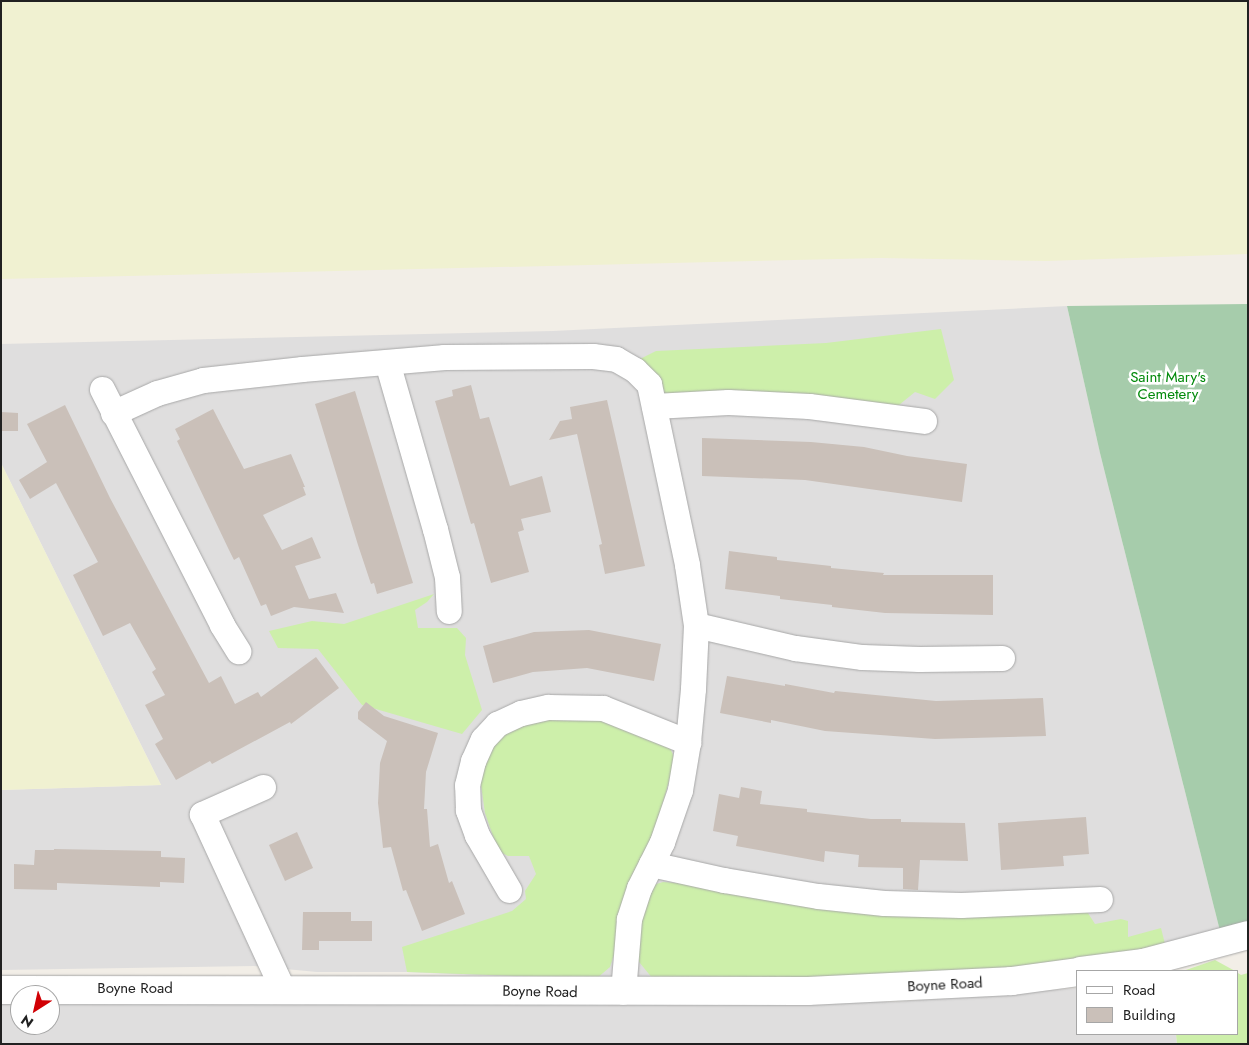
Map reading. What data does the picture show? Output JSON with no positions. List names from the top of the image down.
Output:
{
  "streets": {
    "street": ["Boyne Road"]
  },
  "parks": ["Saint Mary's Cemetery"],
  "legend": ["Road", "Building"],
  "north": "bottom left"
}
